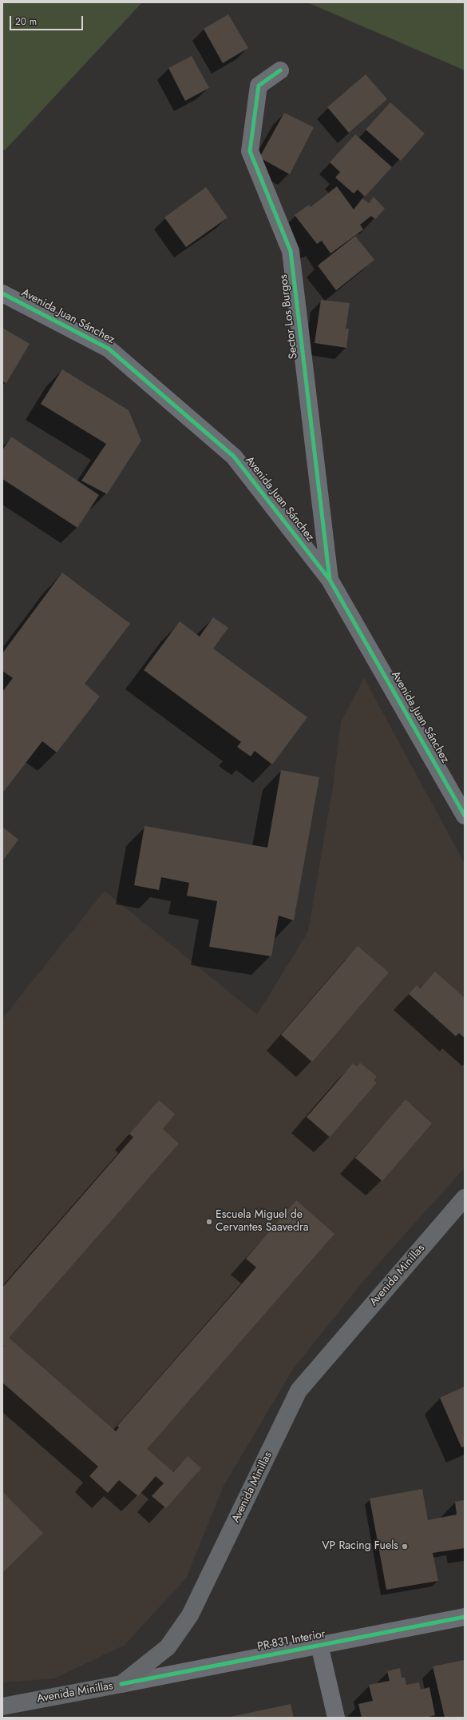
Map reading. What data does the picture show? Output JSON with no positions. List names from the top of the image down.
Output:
{
  "streets": {
    "main road": ["Avenida Minillas"],
    "street": ["Avenida Juan Sánchez", "Sector Los Burgos", "PR-831 Interior"]
  },
  "crossings": [
    ["Avenida Juan Sánchez", "Sector Los Burgos"],
    ["Avenida Minillas", "PR-831 Interior"]
  ],
  "places": ["Escuela Miguel de Cervantes Saavedra", "VP Racing Fuels"],
  "scale_bar": "20 m"
}
